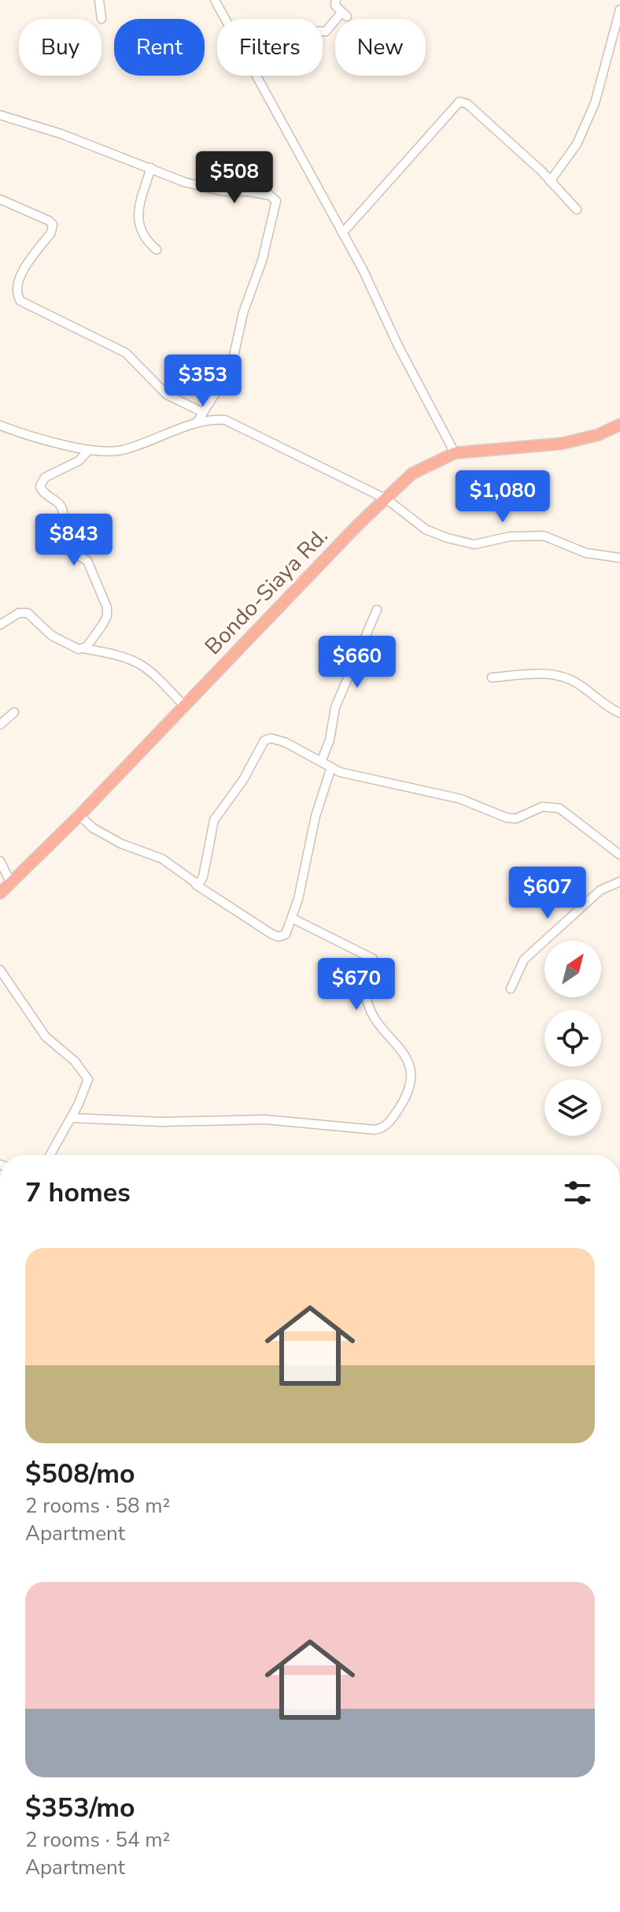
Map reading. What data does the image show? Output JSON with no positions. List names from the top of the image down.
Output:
{
  "streets": {
    "highway": ["Bondo-Siaya Rd."]
  },
  "north": "top right",
  "page": {
    "chip": [
      "Buy",
      "Rent",
      "Filters",
      "New"
    ],
    "price": [
      "$508",
      "$353",
      "$1,080",
      "$843",
      "$660",
      "$607",
      "$670"
    ],
    "heading": "7 homes",
    "list": [
      {
        "name": "$508/mo",
        "note": "2 rooms · 58 m² · Apartment"
      },
      {
        "name": "$353/mo",
        "note": "2 rooms · 54 m² · Apartment"
      }
    ]
  }
}
